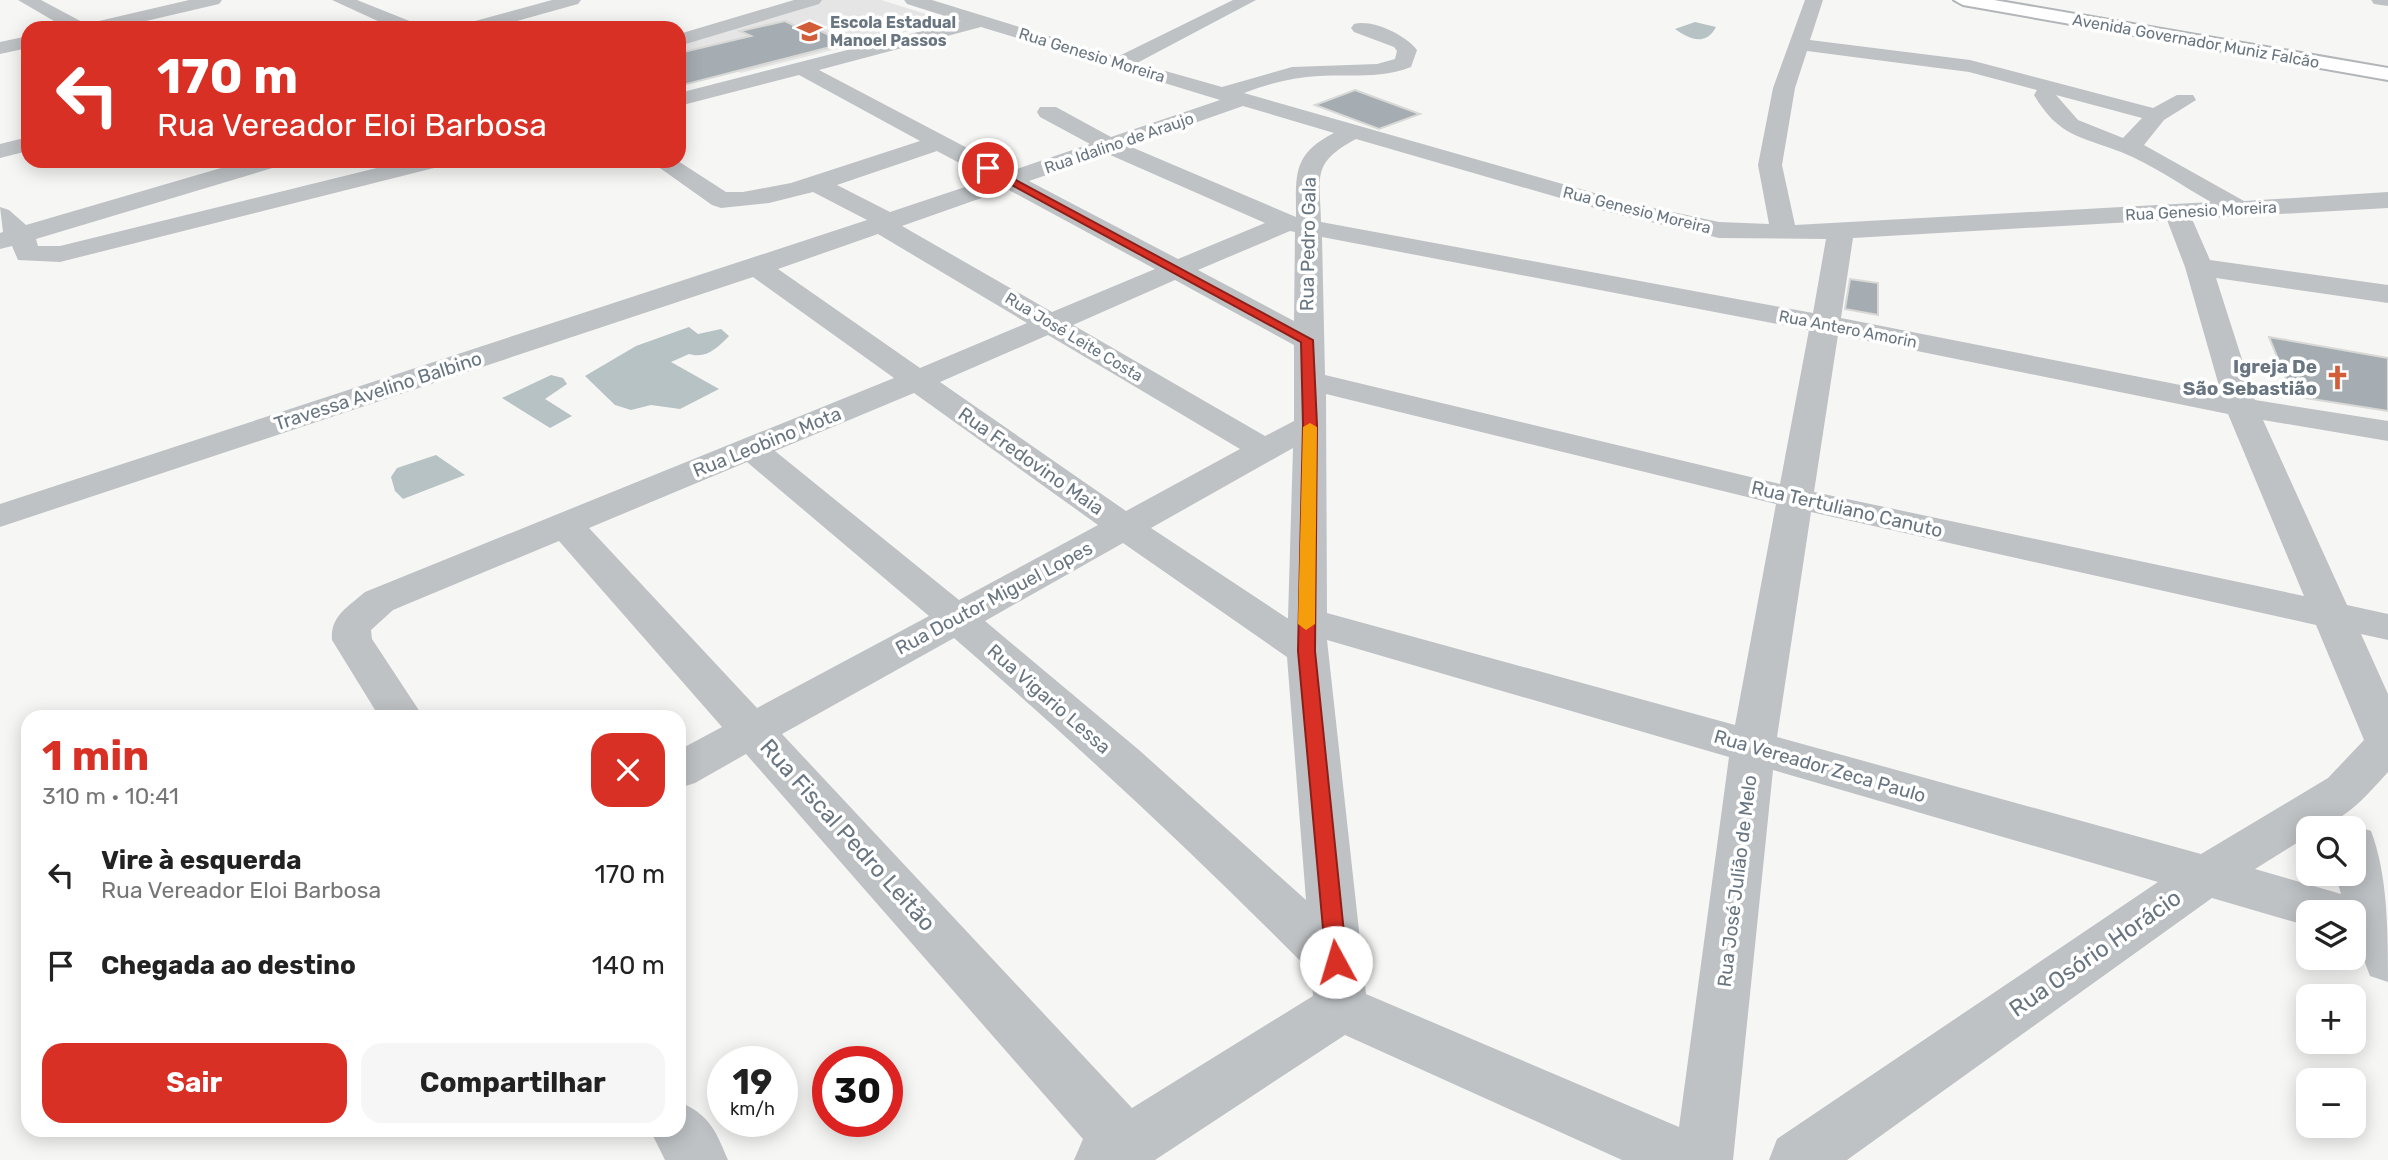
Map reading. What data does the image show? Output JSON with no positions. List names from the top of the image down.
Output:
{
  "streets": {
    "main road": ["Avenida Governador Muniz Falcão"],
    "street": [
      "Rua Genesio Moreira",
      "Rua Idalino de Araujo",
      "Rua Pedro Gala",
      "Rua Antero Amorin",
      "Rua José Leite Costa",
      "Travessa Avelino Balbino",
      "Rua Leobino Mota",
      "Rua Fredovino Maia",
      "Rua Tertuliano Canuto",
      "Rua Doutor Miguel Lopes",
      "Rua Vigario Lessa",
      "Rua Vereador Zeca Paulo",
      "Rua Fiscal Pedro Leitão",
      "Rua José Julião de Melo",
      "Rua Osório Horácio"
    ]
  },
  "crossings": [
    ["Rua Genesio Moreira", "Rua Idalino de Araujo"],
    ["Rua Genesio Moreira", "Rua Pedro Gala"],
    ["Rua Genesio Moreira", "Rua José Julião de Melo"],
    ["Rua Genesio Moreira", "Rua Osório Horácio"],
    ["Rua Idalino de Araujo", "Rua Antero Amorin"],
    ["Rua Idalino de Araujo", "Rua José Leite Costa"],
    ["Rua Idalino de Araujo", "Travessa Avelino Balbino"],
    ["Rua Idalino de Araujo", "Rua Fredovino Maia"],
    ["Rua Pedro Gala", "Rua Antero Amorin"],
    ["Rua Pedro Gala", "Rua Leobino Mota"],
    ["Rua Pedro Gala", "Rua Fredovino Maia"],
    ["Rua Pedro Gala", "Rua Tertuliano Canuto"],
    ["Rua Pedro Gala", "Rua Doutor Miguel Lopes"],
    ["Rua Pedro Gala", "Rua Vigario Lessa"],
    ["Rua Pedro Gala", "Rua Vereador Zeca Paulo"],
    ["Rua Antero Amorin", "Rua Leobino Mota"],
    ["Rua Antero Amorin", "Rua José Julião de Melo"],
    ["Rua Antero Amorin", "Rua Osório Horácio"],
    ["Rua José Leite Costa", "Rua Leobino Mota"],
    ["Rua José Leite Costa", "Rua Doutor Miguel Lopes"],
    ["Travessa Avelino Balbino", "Rua Fredovino Maia"],
    ["Rua Leobino Mota", "Rua Fredovino Maia"],
    ["Rua Leobino Mota", "Rua Vigario Lessa"],
    ["Rua Leobino Mota", "Rua Fiscal Pedro Leitão"],
    ["Rua Fredovino Maia", "Rua Doutor Miguel Lopes"],
    ["Rua Fredovino Maia", "Rua Vereador Zeca Paulo"],
    ["Rua Tertuliano Canuto", "Rua José Julião de Melo"],
    ["Rua Tertuliano Canuto", "Rua Osório Horácio"],
    ["Rua Doutor Miguel Lopes", "Rua Vigario Lessa"],
    ["Rua Doutor Miguel Lopes", "Rua Fiscal Pedro Leitão"],
    ["Rua Vereador Zeca Paulo", "Rua José Julião de Melo"],
    ["Rua Vereador Zeca Paulo", "Rua Osório Horácio"]
  ],
  "places": {
    "school or university": ["Escola Estadual Manoel Passos"],
    "church": ["Igreja De São Sebastião"]
  },
  "page": {
    "turn": ["170 m", "Rua Vereador Eloi Barbosa"],
    "heading": ["1 min", "310 m · 10:41"],
    "map_buttons": ["+", "−"],
    "list": [
      {
        "name": "Vire à esquerda",
        "note": "Rua Vereador Eloi Barbosa",
        "value": "170 m"
      },
      {
        "name": "Chegada ao destino",
        "value": "140 m"
      }
    ],
    "buttons": ["Sair", "Compartilhar"],
    "speed": "19 km/h",
    "limit": "30"
  }
}
